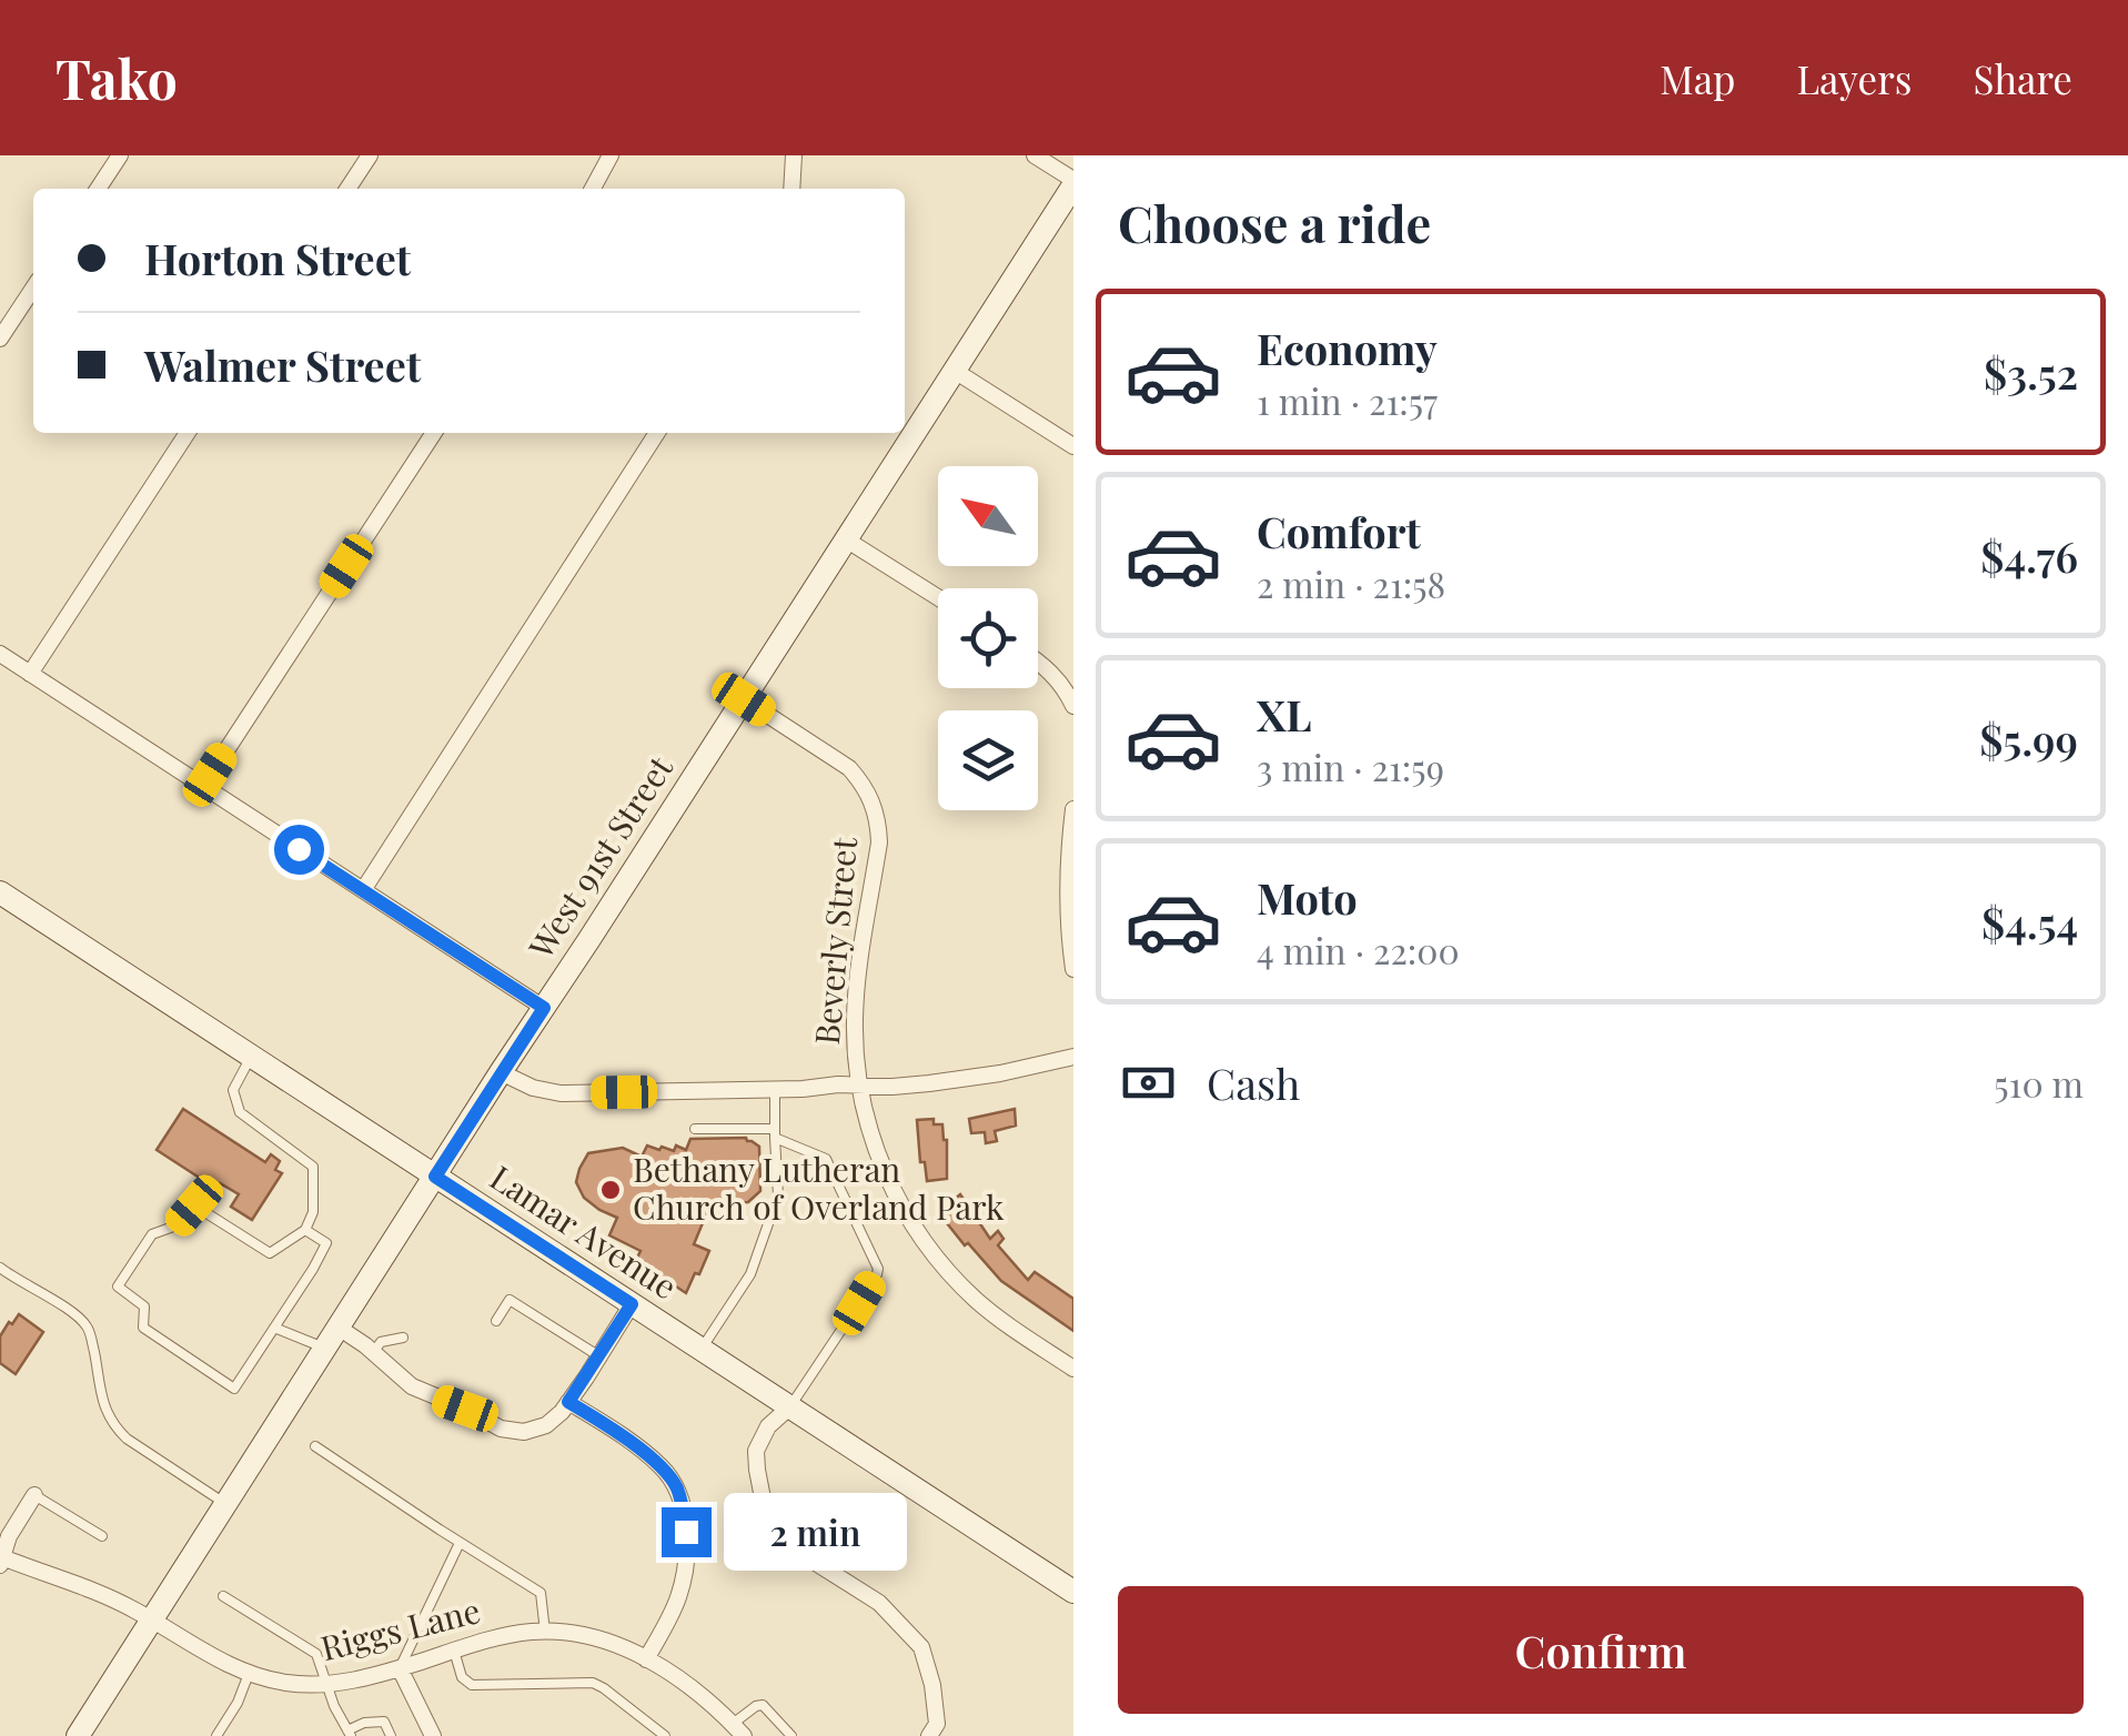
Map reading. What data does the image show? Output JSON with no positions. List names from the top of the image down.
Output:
{
  "streets": {
    "street": [
      "West 91st Street",
      "Beverly Street",
      "Lamar Avenue",
      "Riggs Lane"
    ]
  },
  "crossings": [
    ["West 91st Street", "Beverly Street"],
    ["West 91st Street", "Lamar Avenue"],
    ["West 91st Street", "Riggs Lane"]
  ],
  "places": ["Bethany Lutheran Church of Overland Park"],
  "north": "top left",
  "page": {
    "header": "Tako",
    "nav": ["Map", "Layers", "Share"],
    "heading": "Choose a ride",
    "banner": ["Horton Street", "Walmer Street"],
    "list": [
      {
        "name": "Economy",
        "note": "1 min · 21:57",
        "value": "$3.52"
      },
      {
        "name": "Comfort",
        "note": "2 min · 21:58",
        "value": "$4.76"
      },
      {
        "name": "XL",
        "note": "3 min · 21:59",
        "value": "$5.99"
      },
      {
        "name": "Moto",
        "note": "4 min · 22:00",
        "value": "$4.54"
      }
    ],
    "pay": ["Cash", "510 m"],
    "bubble": "2 min",
    "buttons": "Confirm"
  }
}
